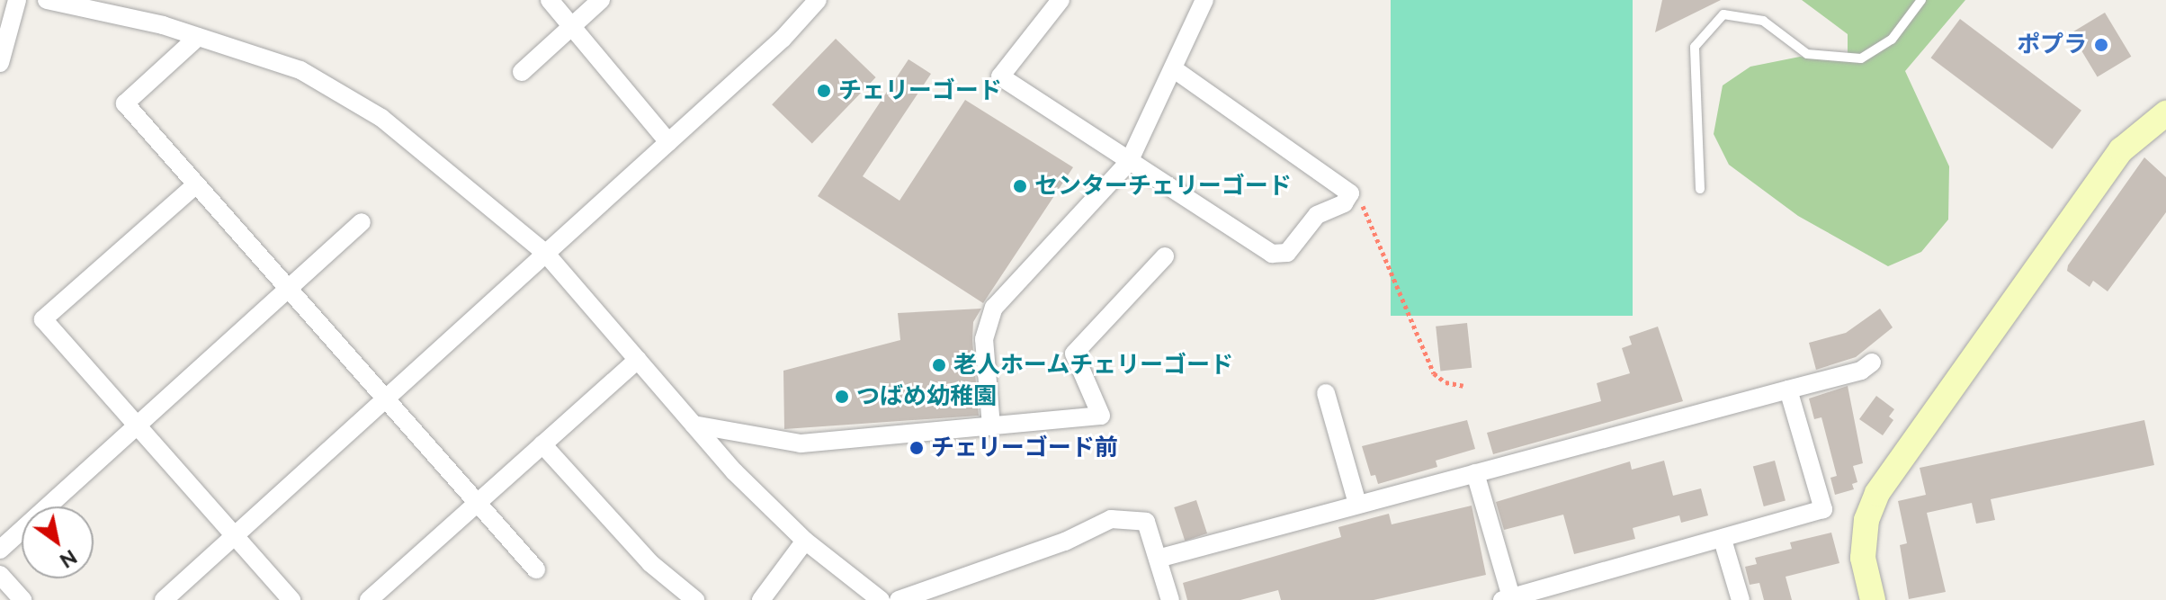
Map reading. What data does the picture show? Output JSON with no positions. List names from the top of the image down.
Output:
{
  "places": [
    "ポプラ",
    "チェリーゴード",
    "センターチェリーゴード",
    "老人ホームチェリーゴード",
    "つばめ幼稚園",
    "チェリーゴード前"
  ],
  "north": "bottom right"
}
